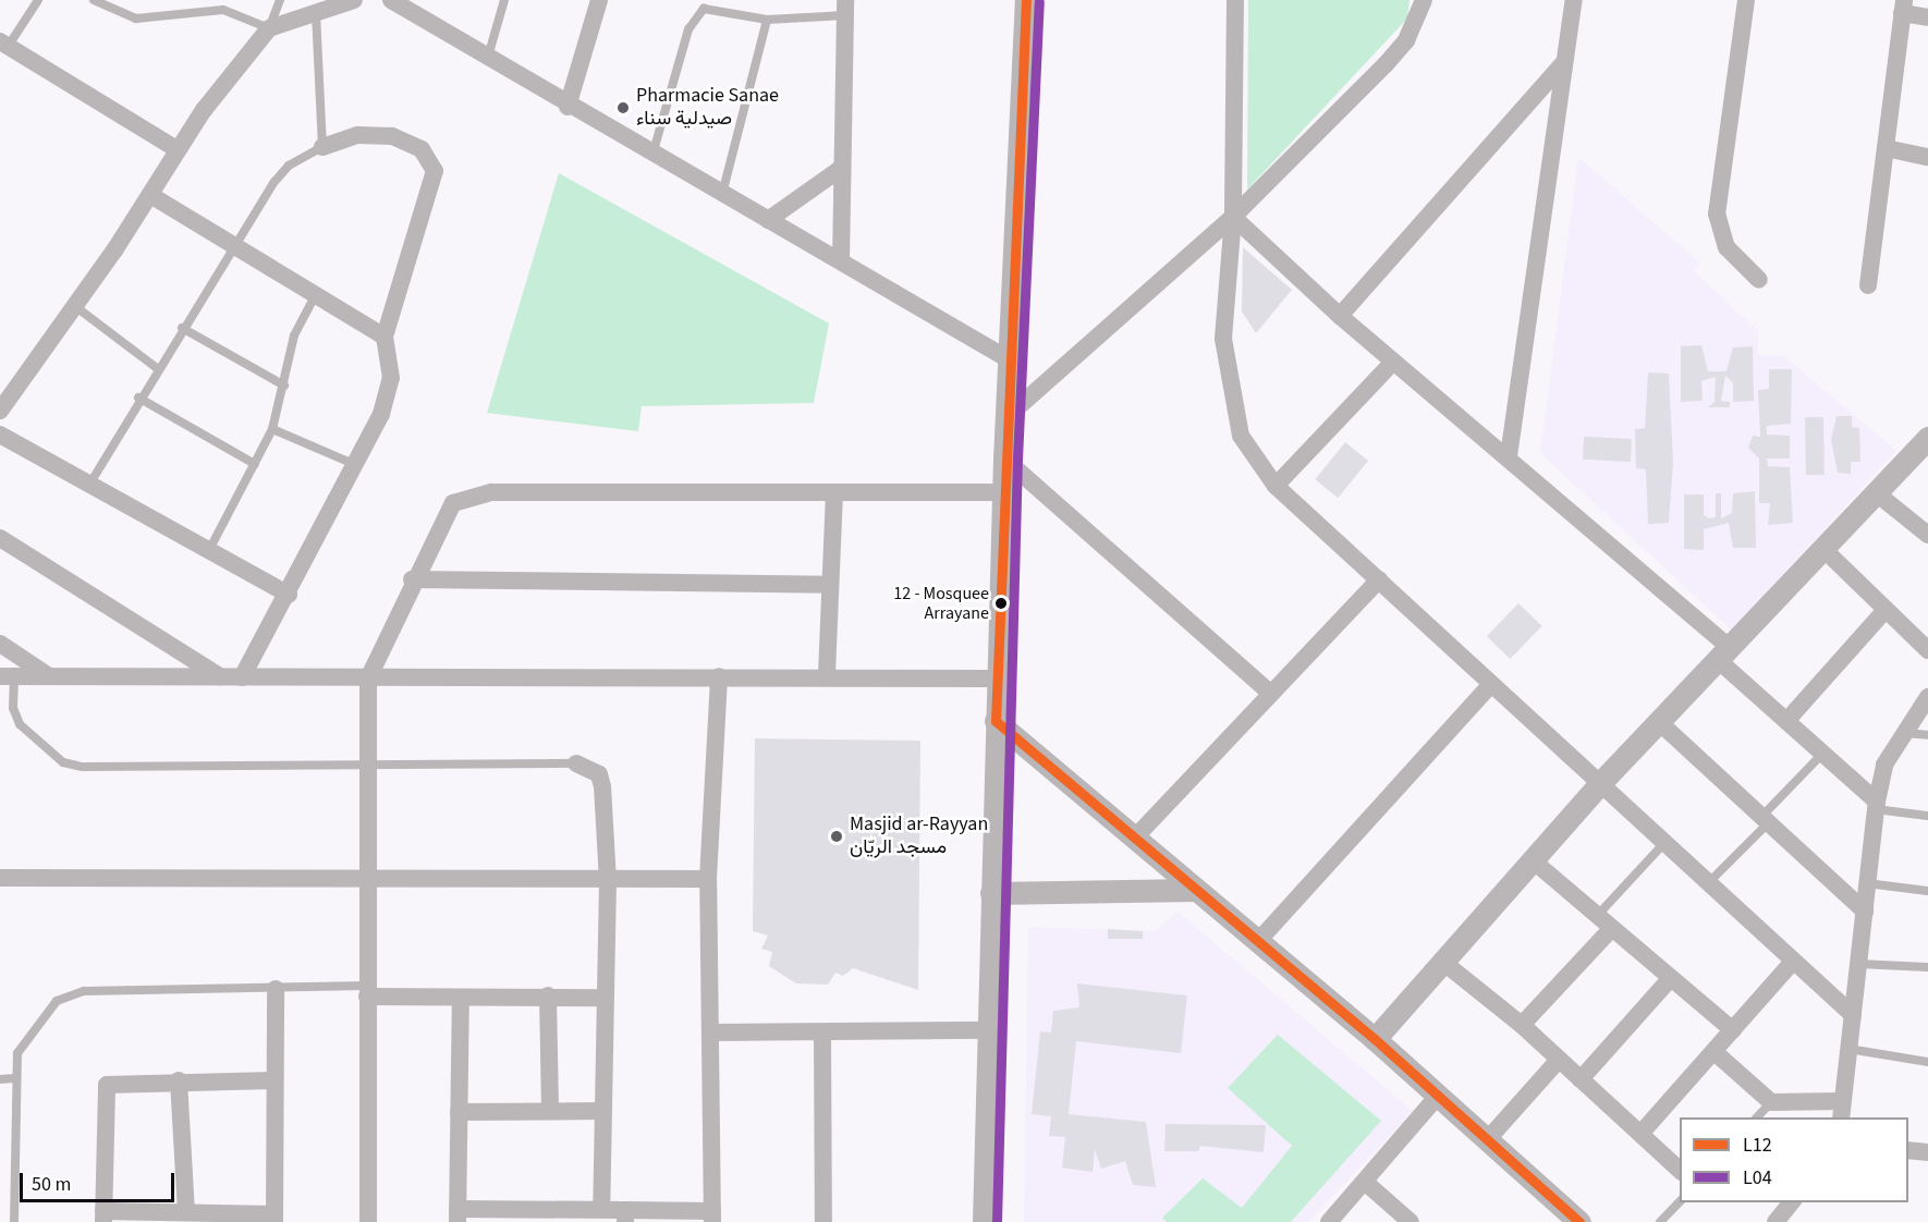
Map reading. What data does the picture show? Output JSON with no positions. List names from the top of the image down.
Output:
{
  "places": ["Pharmacie Sanae صيدلية سناء", "12 - Mosquee Arrayane", "Masjid ar-Rayyan مسجد الريّان"],
  "lines": ["transit line L12", "transit line L04"],
  "legend": ["L12", "L04"],
  "scale_bar": "50 m"
}
